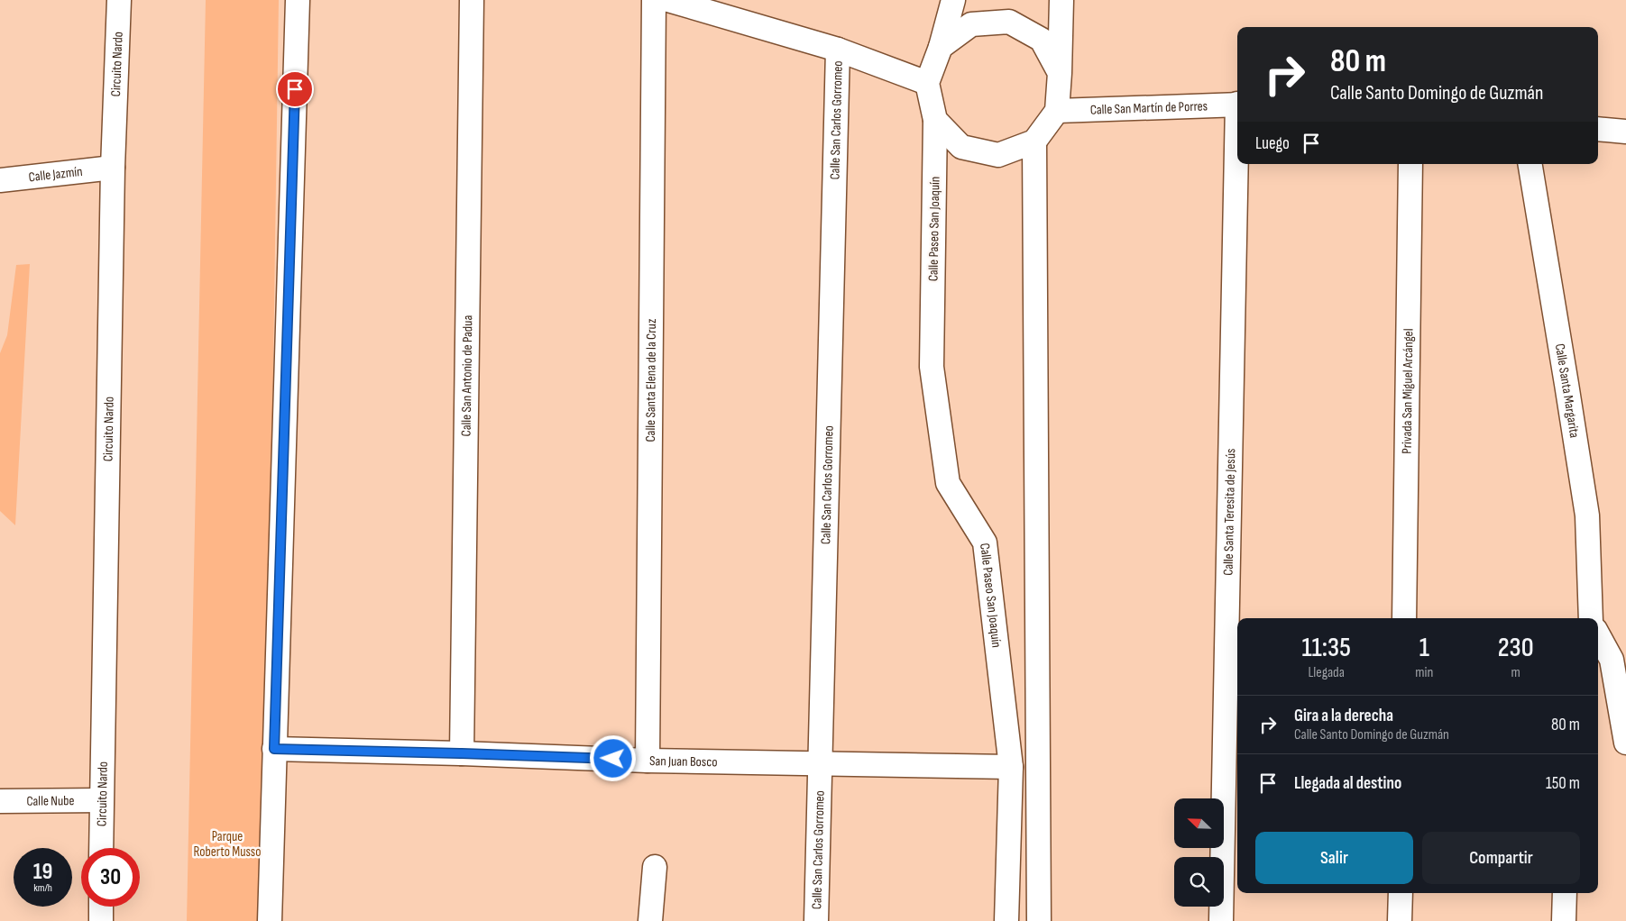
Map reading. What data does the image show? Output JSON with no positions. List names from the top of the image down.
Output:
{
  "streets": {
    "street": [
      "Circuito Nardo",
      "Calle San Martín de Porres",
      "Calle San Carlos Gorromeo",
      "Calle Jazmín",
      "Calle Paseo San Joaquín",
      "Calle San Antonio de Padua",
      "Calle Santa Elena de la Cruz",
      "Calle Santa Margarita",
      "Privada San Miguel Arcángel",
      "Calle Santa Teresita de Jesús",
      "San Juan Bosco",
      "Calle Nube"
    ]
  },
  "crossings": [
    ["Circuito Nardo", "Calle Jazmín"],
    ["Circuito Nardo", "Calle Nube"],
    ["Calle San Martín de Porres", "Calle Paseo San Joaquín"],
    ["Calle San Carlos Gorromeo", "San Juan Bosco"],
    ["Calle Paseo San Joaquín", "San Juan Bosco"],
    ["Calle San Antonio de Padua", "San Juan Bosco"],
    ["Calle Santa Elena de la Cruz", "San Juan Bosco"]
  ],
  "parks": ["Parque Roberto Musso"],
  "north": "top left",
  "page": {
    "turn": ["80 m", "Calle Santo Domingo de Guzmán"],
    "then": "Luego",
    "eta": [
      "11:35",
      "Llegada",
      "1",
      "min",
      "230",
      "m"
    ],
    "list": [
      {
        "name": "Gira a la derecha",
        "note": "Calle Santo Domingo de Guzmán",
        "value": "80 m"
      },
      {
        "name": "Llegada al destino",
        "value": "150 m"
      }
    ],
    "buttons": ["Salir", "Compartir"],
    "speed": "19 km/h",
    "limit": "30"
  }
}
